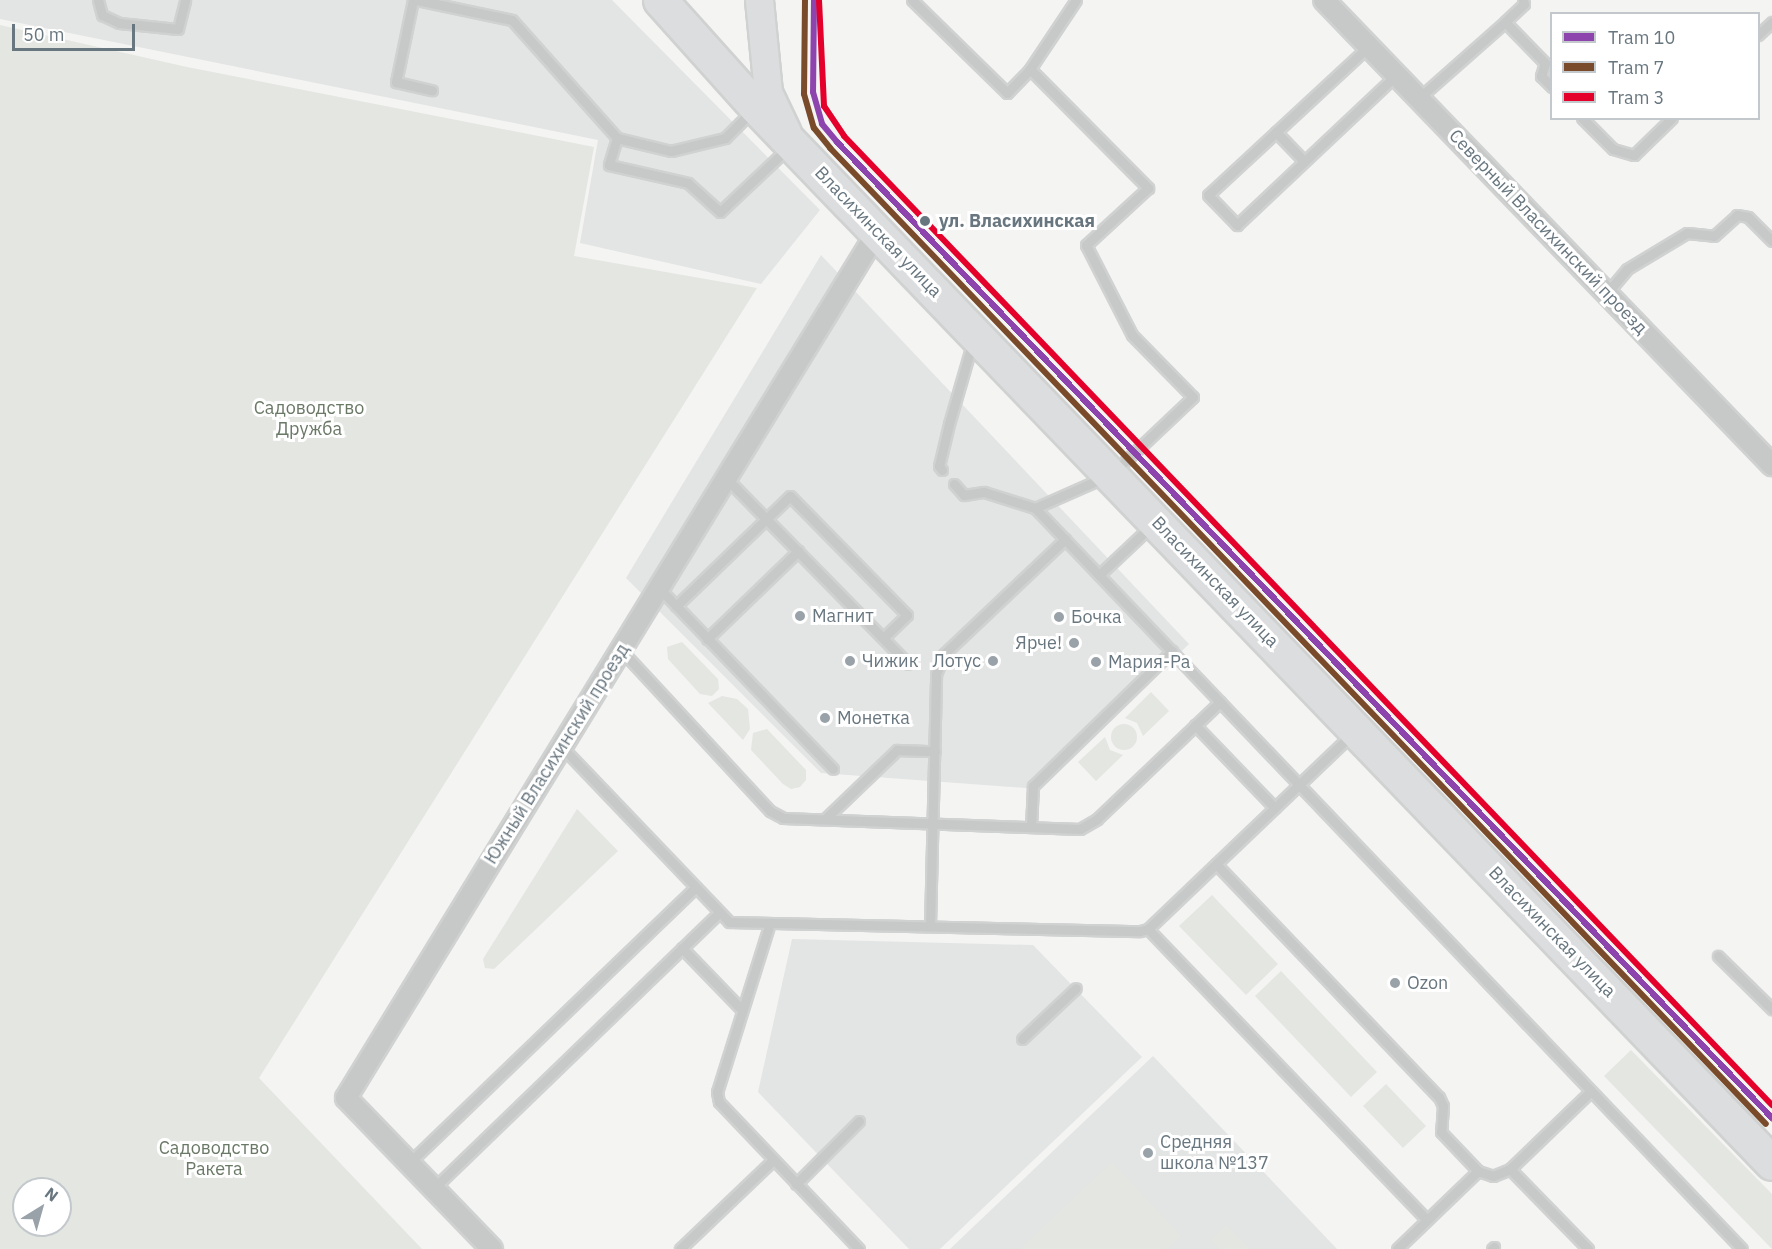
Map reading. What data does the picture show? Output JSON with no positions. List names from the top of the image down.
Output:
{
  "streets": {
    "highway": ["Власихинская улица"],
    "street": ["Северный Власихинский проезд", "Южный Власихинский проезд"]
  },
  "crossings": [
    ["Власихинская улица", "Южный Власихинский проезд"]
  ],
  "parks": ["Садоводство Дружба", "Садоводство Ракета"],
  "places": [
    "ул. Власихинская",
    "Магнит",
    "Бочка",
    "Ярче!",
    "Чижик",
    "Лотус",
    "Мария-Ра",
    "Монетка",
    "Ozon",
    "Средняя школа №137"
  ],
  "lines": ["tram line 10", "tram line 7", "tram line 3"],
  "legend": ["Tram 10", "Tram 7", "Tram 3"],
  "scale_bar": "50 m",
  "north": "top right"
}
